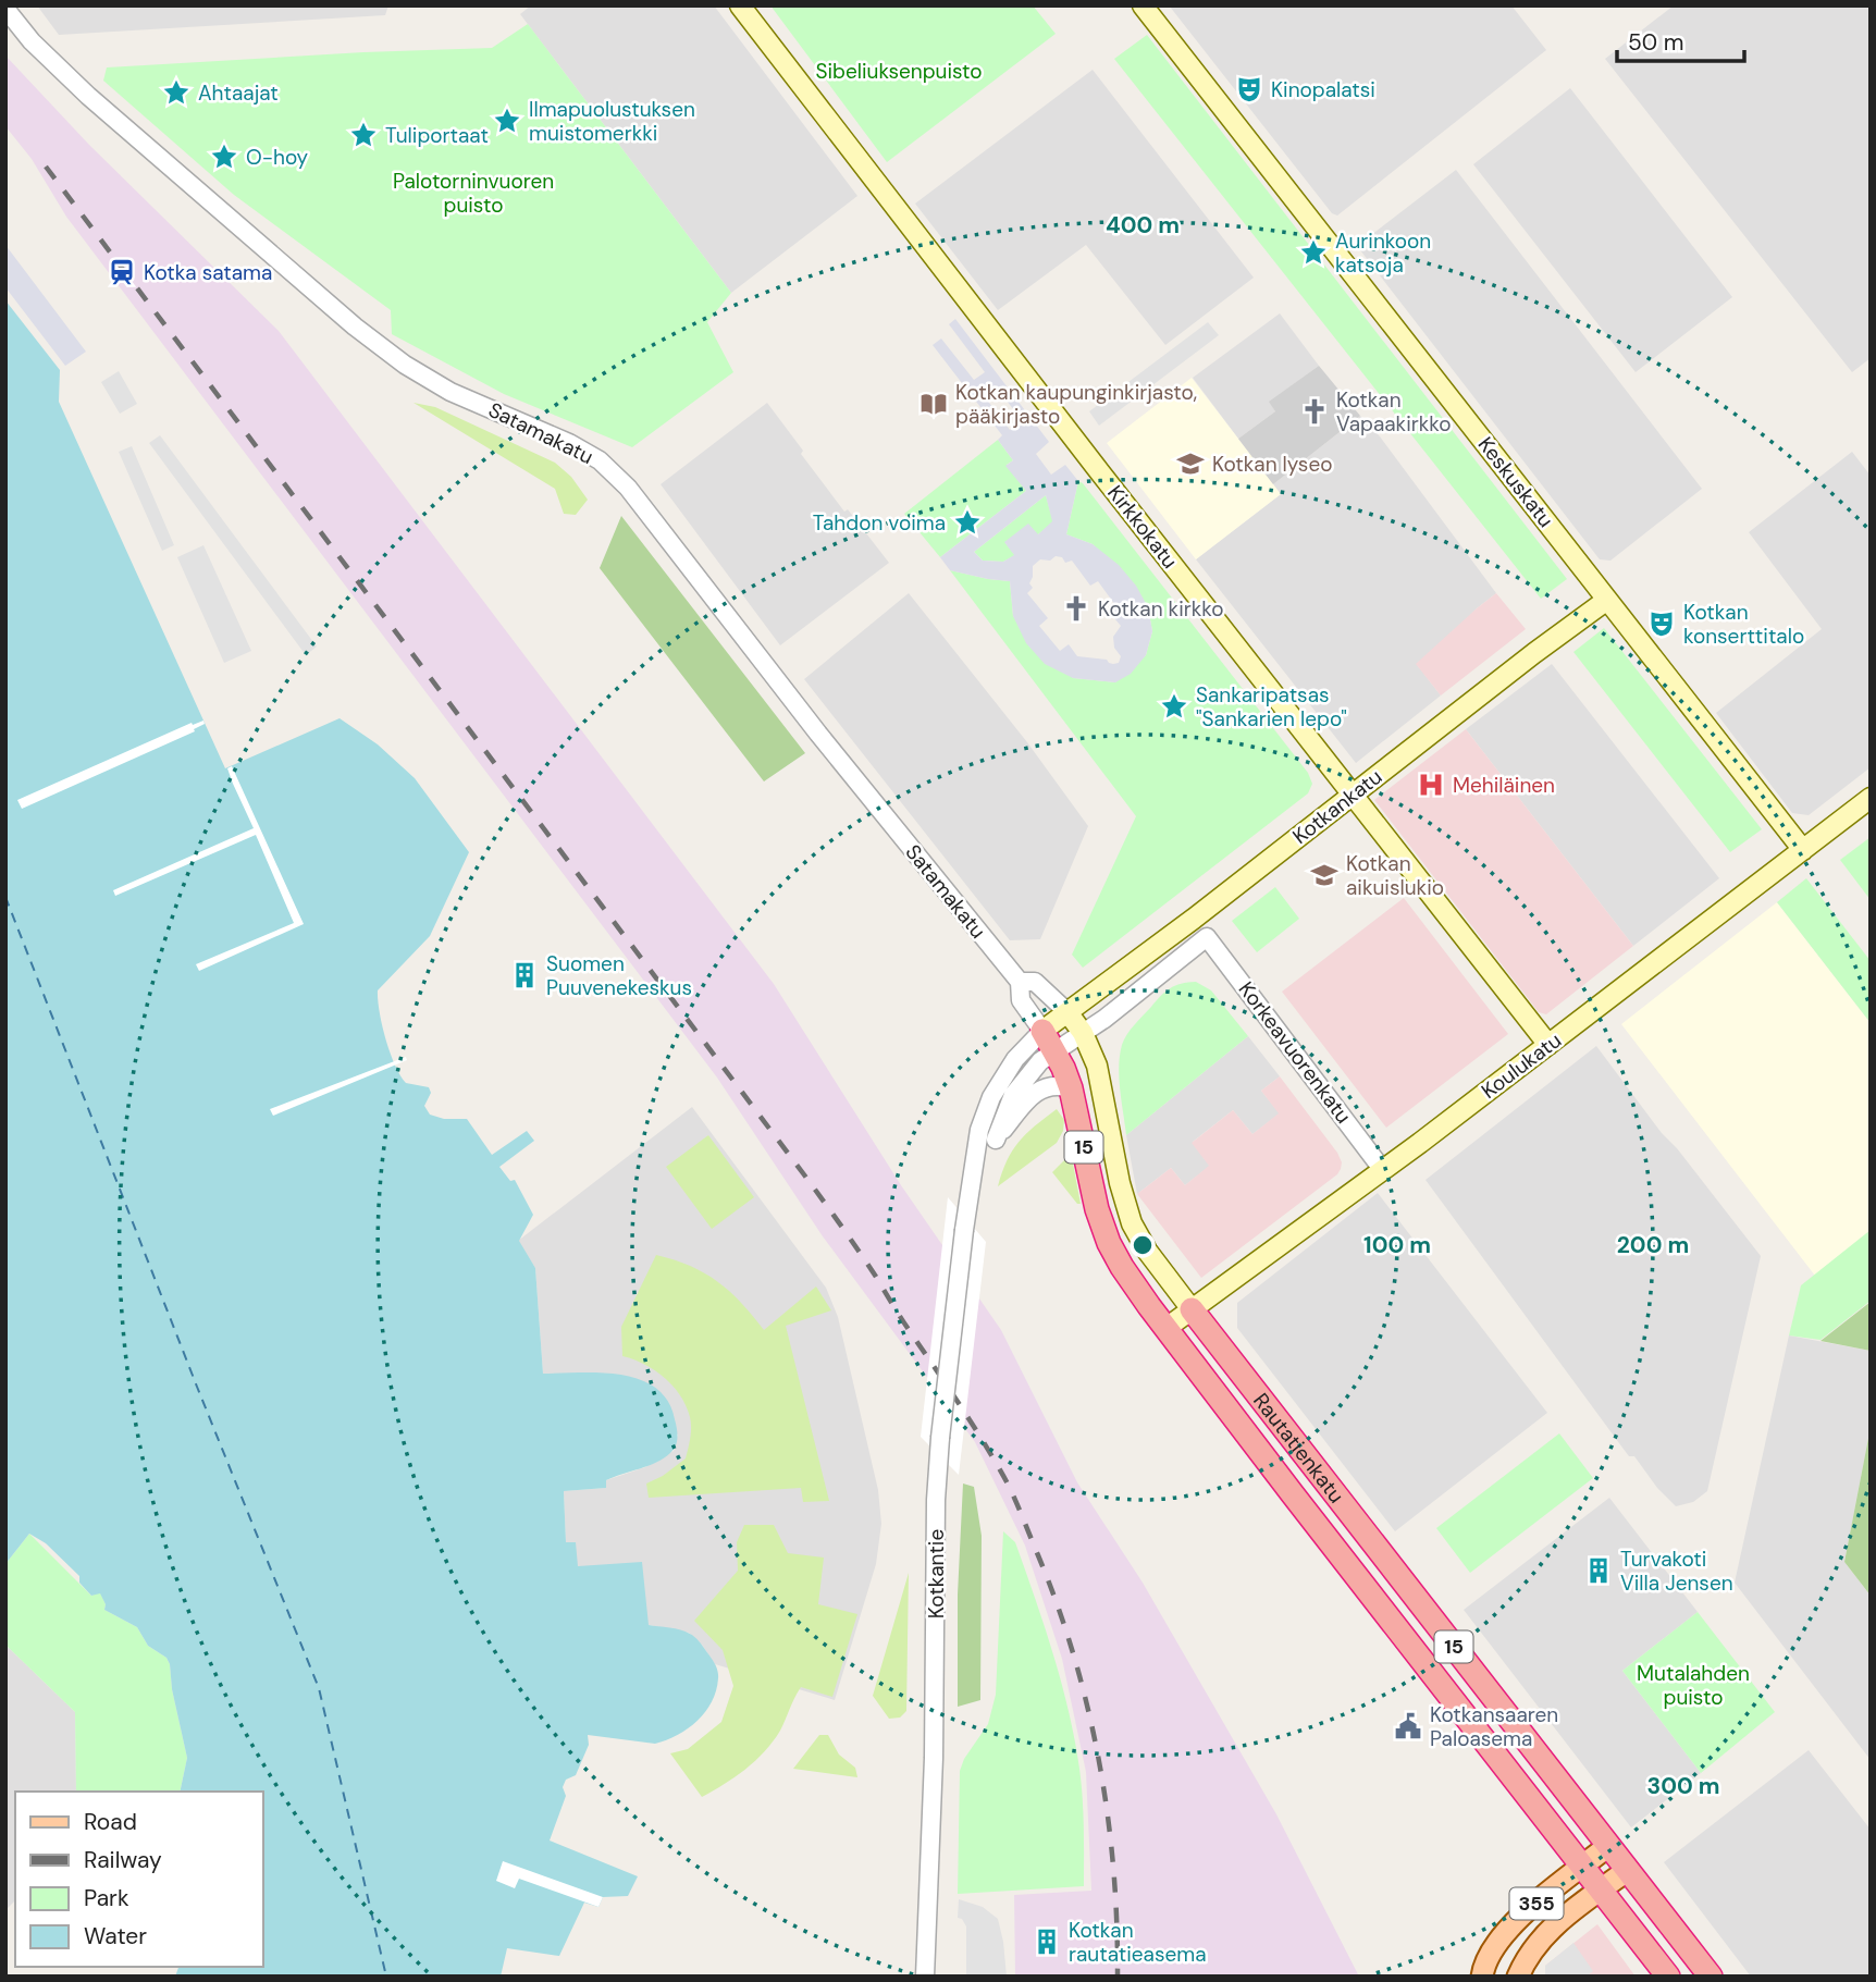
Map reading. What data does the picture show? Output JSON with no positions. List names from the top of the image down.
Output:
{
  "streets": {
    "highway": ["15", "Rautatienkatu"],
    "main road": [
      "Keskuskatu",
      "Kirkkokatu",
      "Kotkankatu",
      "Koulukatu",
      "Kotkantie",
      "355"
    ],
    "street": ["Satamakatu", "Korkeavuorenkatu"]
  },
  "crossings": [
    ["Satamakatu", "Kotkankatu"],
    ["Satamakatu", "Rautatienkatu"],
    ["Satamakatu", "Kotkantie"],
    ["Keskuskatu", "Kotkankatu"],
    ["Keskuskatu", "Koulukatu"],
    ["Kirkkokatu", "Kotkankatu"],
    ["Kirkkokatu", "Koulukatu"],
    ["Kotkankatu", "Rautatienkatu"],
    ["Kotkankatu", "Kotkantie"],
    ["Korkeavuorenkatu", "Koulukatu"],
    ["Korkeavuorenkatu", "Rautatienkatu"],
    ["Korkeavuorenkatu", "Kotkantie"],
    ["Koulukatu", "Rautatienkatu"],
    ["15", "Rautatienkatu"],
    ["15", "355"],
    ["Rautatienkatu", "Kotkantie"],
    ["Rautatienkatu", "355"]
  ],
  "parks": ["Sibeliuksenpuisto", "Palotorninvuoren puisto", "Mutalahden puisto"],
  "places": {
    "theatre": ["Kinopalatsi", "Kotkan konserttitalo"],
    "place": [
      "Ahtaajat",
      "Ilmapuolustuksen muistomerkki",
      "Tuliportaat",
      "O-hoy",
      "Aurinkoon katsoja",
      "Tahdon voima",
      "Sankaripatsas \"Sankarien lepo\""
    ],
    "station": ["Kotka satama"],
    "library": ["Kotkan kaupunginkirjasto, pääkirjasto"],
    "church": ["Kotkan Vapaakirkko", "Kotkan kirkko"],
    "school or university": ["Kotkan lyseo", "Kotkan aikuislukio"],
    "hospital": ["Mehiläinen"],
    "building": ["Suomen Puuvenekeskus", "Turvakoti Villa Jensen", "Kotkan rautatieasema"],
    "public building": ["Kotkansaaren Paloasema"]
  },
  "legend": [
    "Road",
    "Railway",
    "Park",
    "Water"
  ],
  "scale_bar": "50 m",
  "rings": [
    "400 m",
    "100 m",
    "200 m",
    "300 m"
  ]
}
